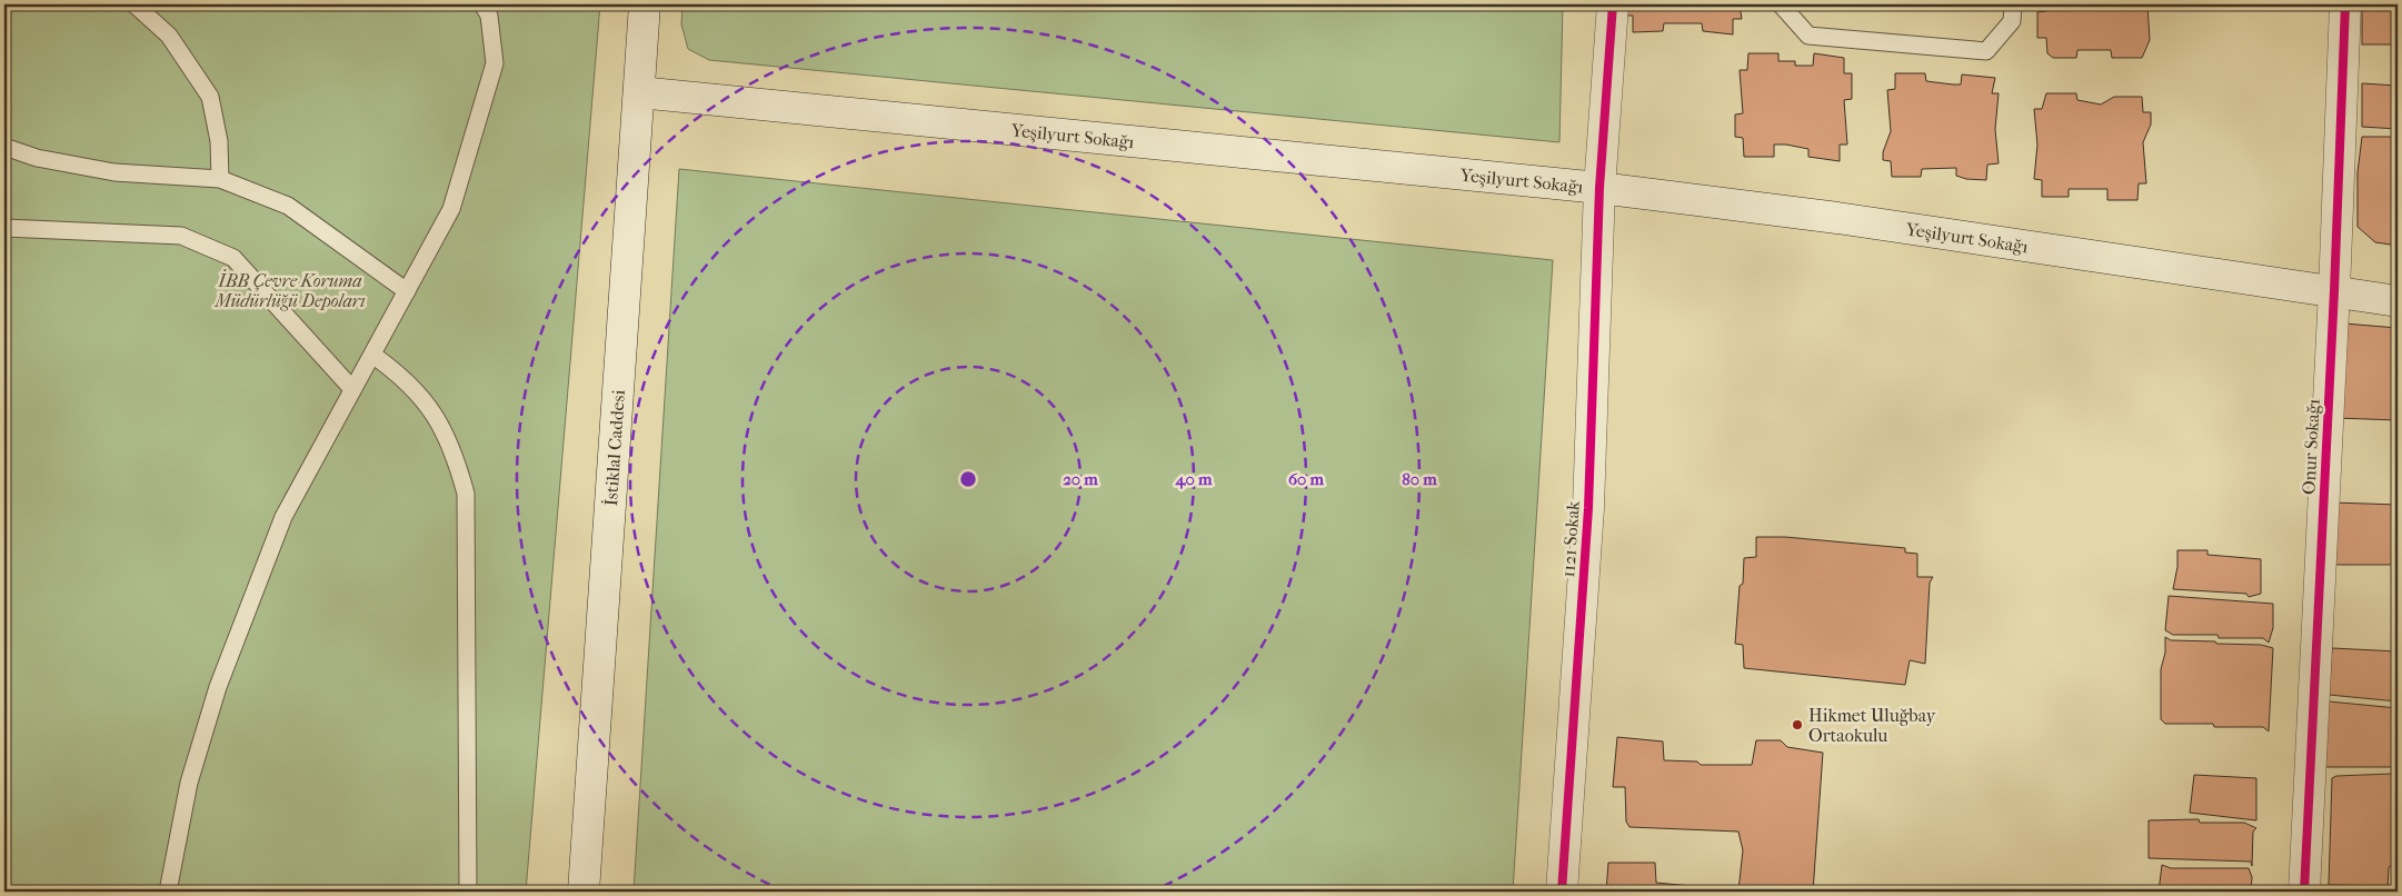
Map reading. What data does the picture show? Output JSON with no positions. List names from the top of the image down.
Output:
{
  "streets": {
    "main road": [
      "Yeşilyurt Sokağı",
      "Onur Sokağı",
      "İstiklal Caddesi",
      "1121 Sokak"
    ]
  },
  "crossings": [
    ["Yeşilyurt Sokağı", "Onur Sokağı"],
    ["Yeşilyurt Sokağı", "İstiklal Caddesi"],
    ["Yeşilyurt Sokağı", "1121 Sokak"]
  ],
  "parks": ["İBB Çevre Koruma Müdürlüğü Depoları"],
  "places": ["Hikmet Uluğbay Ortaokulu"],
  "rings": [
    "20 m",
    "40 m",
    "60 m",
    "80 m"
  ]
}
